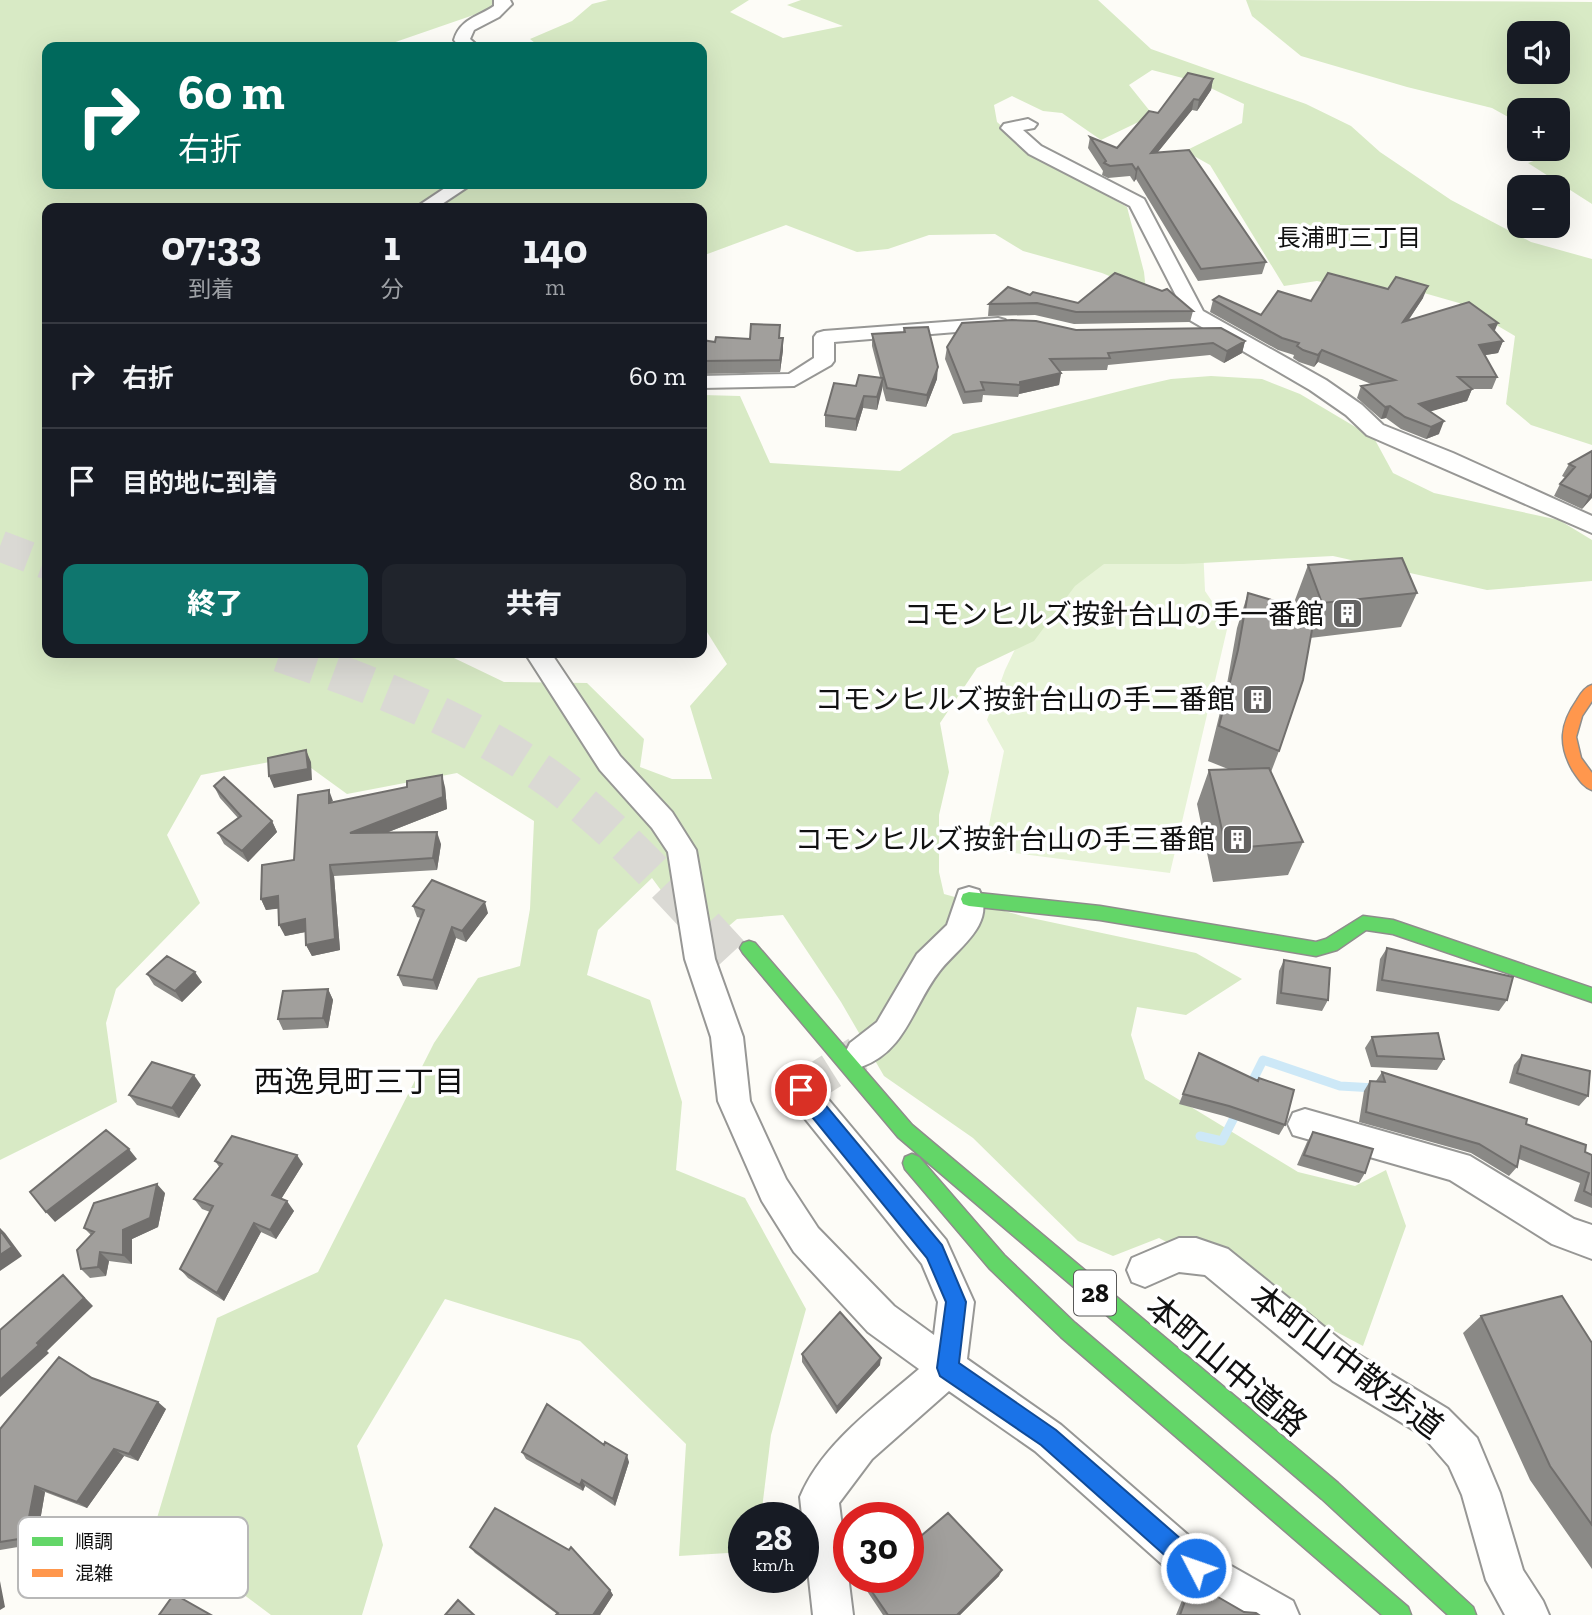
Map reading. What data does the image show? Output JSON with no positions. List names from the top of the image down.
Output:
{
  "streets": {
    "main road": ["28", "本町山中道路"],
    "street": ["本町山中散歩道"]
  },
  "districts": ["長浦町三丁目", "西逸見町三丁目"],
  "places": {
    "building": ["コモンヒルズ按針台山の手一番館", "コモンヒルズ按針台山の手二番館", "コモンヒルズ按針台山の手三番館"]
  },
  "legend": ["順調", "混雑"],
  "page": {
    "map_buttons": ["+", "−"],
    "turn": ["60 m", "右折"],
    "eta": [
      "07:33",
      "到着",
      "1",
      "分",
      "140",
      "m"
    ],
    "list": [
      {
        "name": "右折",
        "value": "60 m"
      },
      {
        "name": "目的地に到着",
        "value": "80 m"
      }
    ],
    "buttons": ["終了", "共有"],
    "speed": "28 km/h",
    "limit": "30"
  }
}
